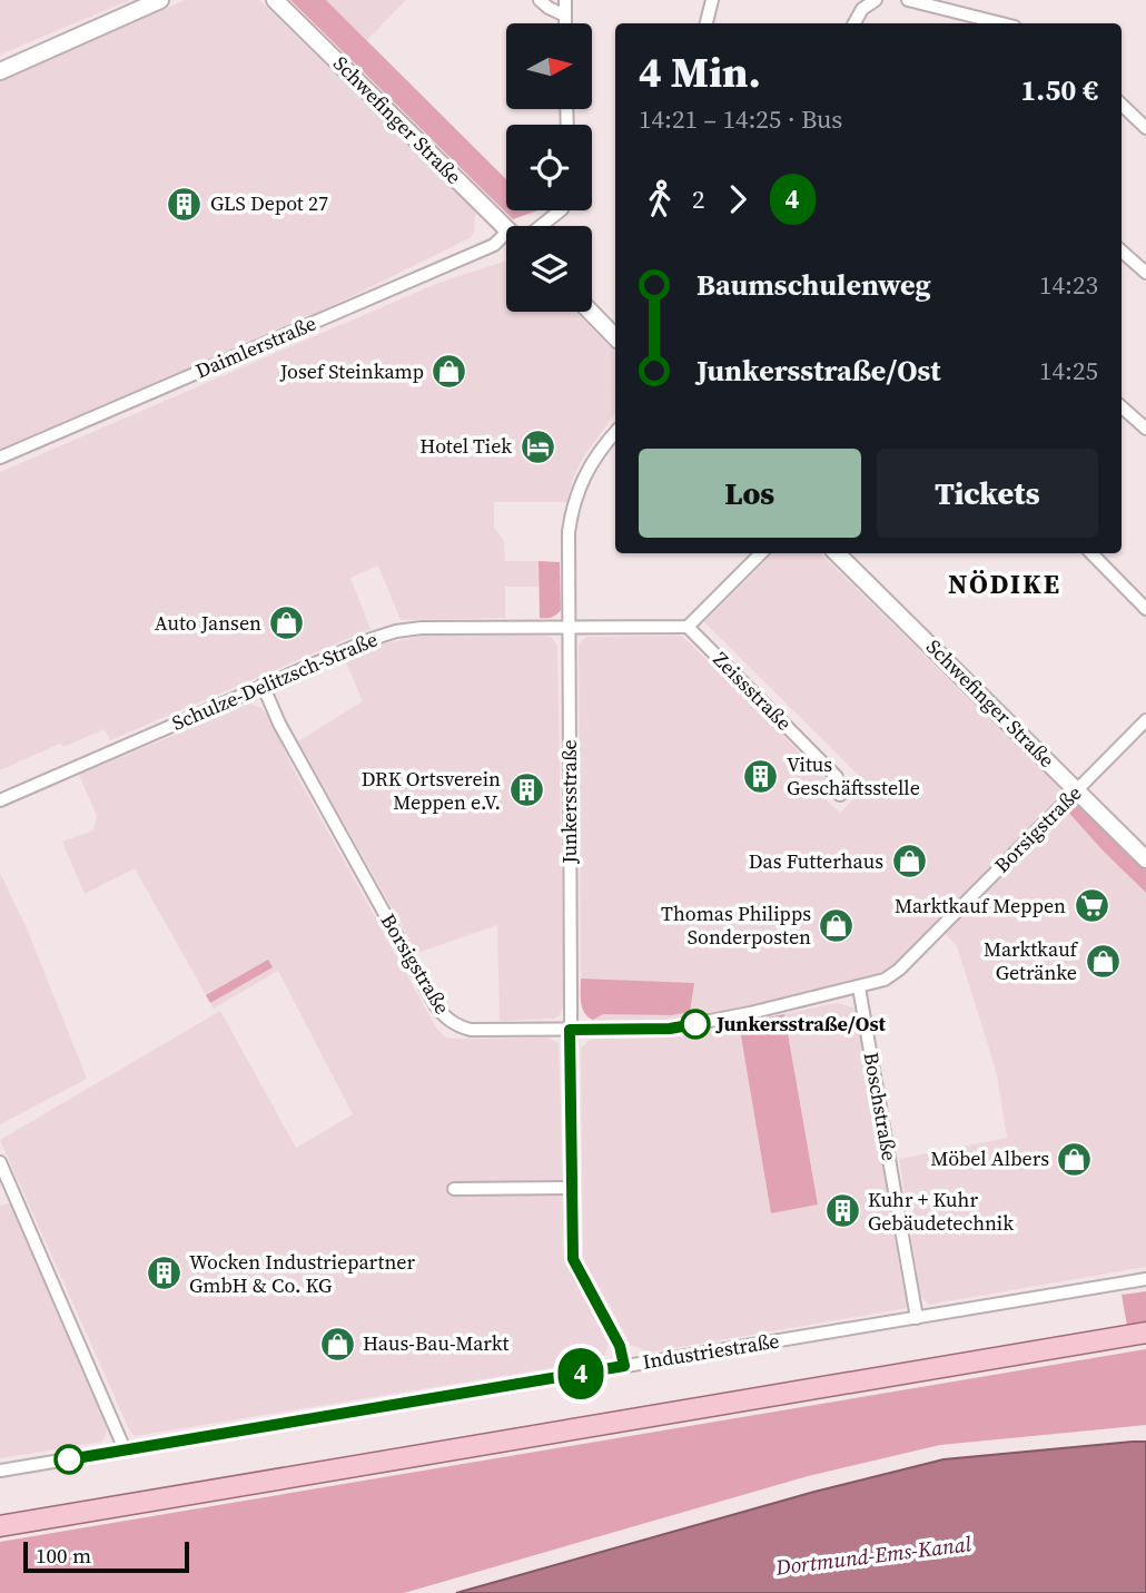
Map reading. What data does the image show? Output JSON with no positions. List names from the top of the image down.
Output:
{
  "streets": {
    "street": [
      "Schwefinger Straße",
      "Daimlerstraße",
      "Schulze-Delitzsch-Straße",
      "Zeissstraße",
      "Junkersstraße",
      "Borsigstraße",
      "Boschstraße",
      "Industriestraße"
    ]
  },
  "crossings": [
    ["Schwefinger Straße", "Borsigstraße"],
    ["Schulze-Delitzsch-Straße", "Zeissstraße"],
    ["Schulze-Delitzsch-Straße", "Junkersstraße"],
    ["Schulze-Delitzsch-Straße", "Borsigstraße"],
    ["Junkersstraße", "Borsigstraße"],
    ["Junkersstraße", "Industriestraße"],
    ["Borsigstraße", "Boschstraße"],
    ["Boschstraße", "Industriestraße"]
  ],
  "districts": ["NÖDIKE"],
  "water": ["Dortmund-Ems-Kanal"],
  "places": {
    "building": [
      "GLS Depot 27",
      "Vitus Geschäftsstelle",
      "DRK Ortsverein Meppen e.V.",
      "Kuhr + Kuhr Gebäudetechnik",
      "Wocken Industriepartner GmbH & Co. KG"
    ],
    "shop": [
      "Josef Steinkamp",
      "Auto Jansen",
      "Das Futterhaus",
      "Thomas Philipps Sonderposten",
      "Marktkauf Getränke",
      "Möbel Albers",
      "Haus-Bau-Markt"
    ],
    "hotel": ["Hotel Tiek"],
    "supermarket": ["Marktkauf Meppen"],
    "other": ["Junkersstraße/Ost"]
  },
  "lines": ["bus line 4"],
  "scale_bar": "100 m",
  "north": "right",
  "page": {
    "on_map": "4",
    "heading": ["4 Min.", "14:21 – 14:25 · Bus", "1.50 €"],
    "legs": ["2", "4"],
    "list": [
      {
        "name": "Baumschulenweg",
        "value": "14:23"
      },
      {
        "name": "Junkersstraße/Ost",
        "value": "14:25"
      }
    ],
    "buttons": ["Los", "Tickets"],
    "scale": "100 m"
  }
}
